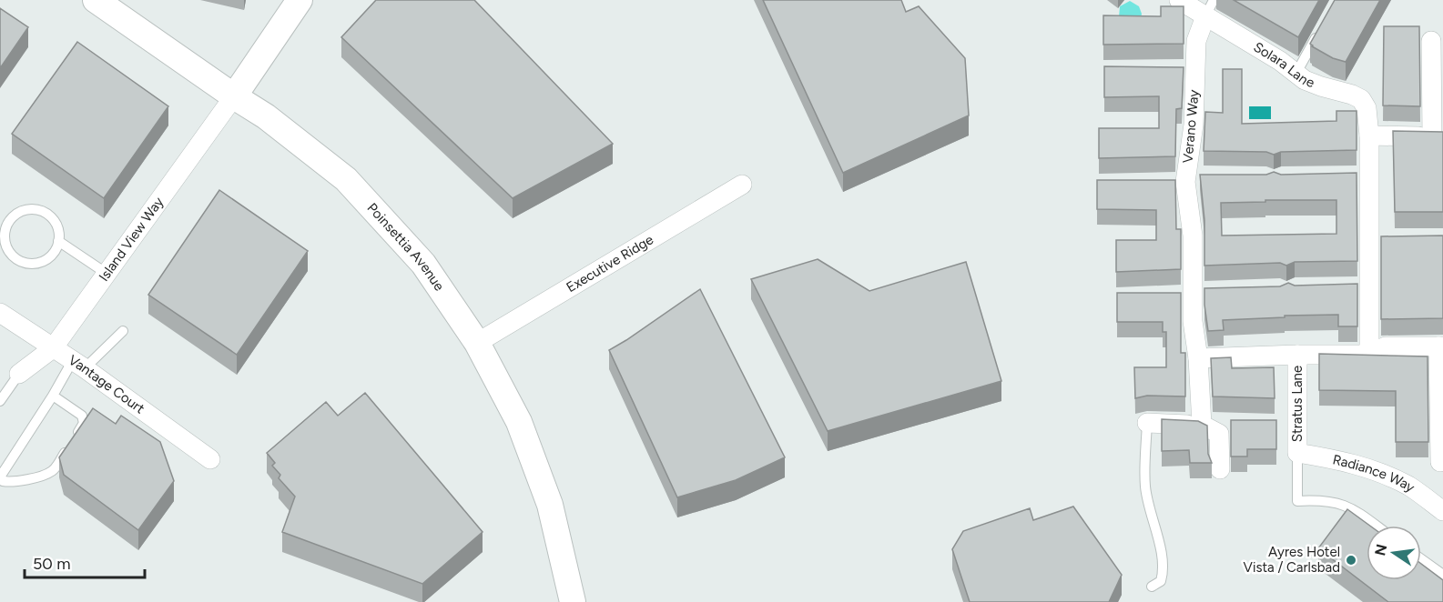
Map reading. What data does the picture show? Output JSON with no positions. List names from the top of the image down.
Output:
{
  "streets": {
    "main road": ["Poinsettia Avenue"],
    "street": [
      "Solara Lane",
      "Verano Way",
      "Island View Way",
      "Executive Ridge",
      "Vantage Court",
      "Stratus Lane",
      "Radiance Way"
    ]
  },
  "crossings": [
    ["Solara Lane", "Verano Way"],
    ["Island View Way", "Poinsettia Avenue"],
    ["Island View Way", "Vantage Court"],
    ["Poinsettia Avenue", "Executive Ridge"],
    ["Stratus Lane", "Radiance Way"]
  ],
  "places": ["Ayres Hotel Vista / Carlsbad"],
  "scale_bar": "50 m",
  "north": "left"
}
